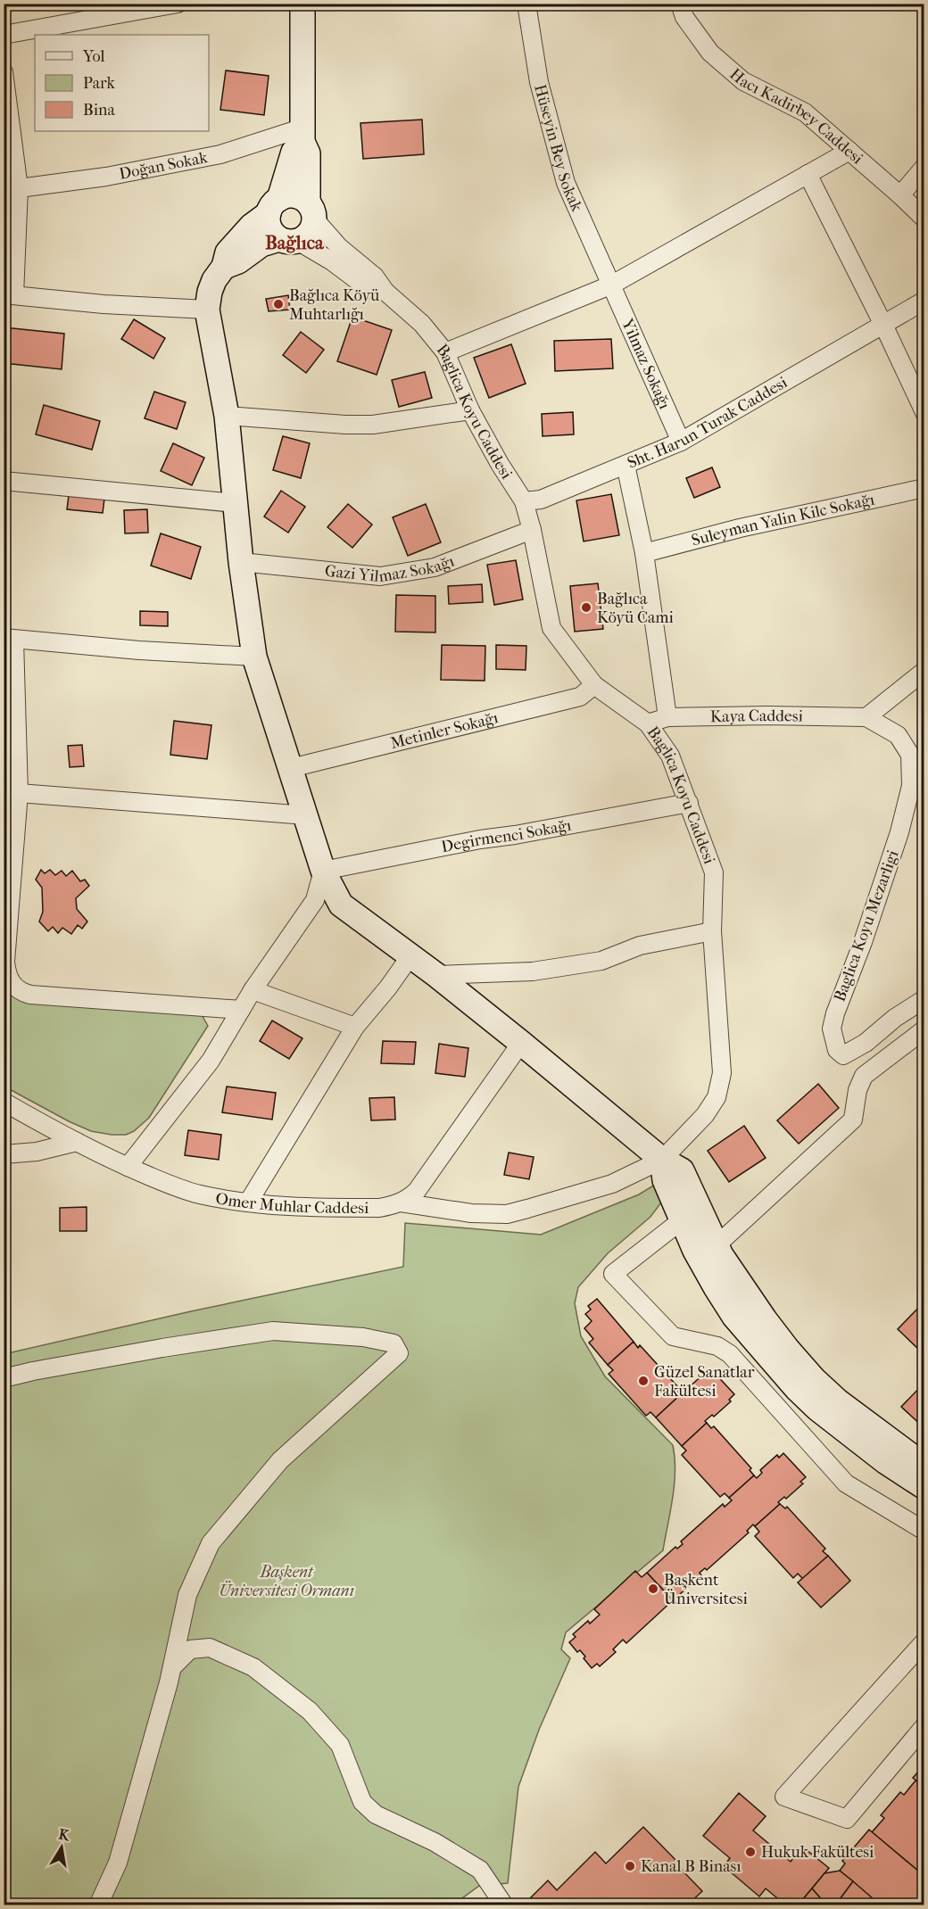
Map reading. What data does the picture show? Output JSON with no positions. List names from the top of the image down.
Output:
{
  "streets": {
    "street": [
      "Hacı Kadirbey Caddesi",
      "Hüseyin Bey Sokak",
      "Doğan Sokak",
      "Yilmaz Sokağı",
      "Baglica Koyu Caddesi",
      "Sht. Harun Turak Caddesi",
      "Suleyman Yalin Kilc Sokağı",
      "Gazi Yilmaz Sokağı",
      "Kaya Caddesi",
      "Metinler Sokağı",
      "Degirmenci Sokağı",
      "Baglica Koyu Mezarligi",
      "Omer Muhlar Caddesi"
    ]
  },
  "crossings": [
    ["Hüseyin Bey Sokak", "Yilmaz Sokağı"],
    ["Yilmaz Sokağı", "Sht. Harun Turak Caddesi"],
    ["Baglica Koyu Caddesi", "Sht. Harun Turak Caddesi"],
    ["Baglica Koyu Caddesi", "Gazi Yilmaz Sokağı"],
    ["Baglica Koyu Caddesi", "Kaya Caddesi"],
    ["Baglica Koyu Caddesi", "Metinler Sokağı"],
    ["Baglica Koyu Caddesi", "Degirmenci Sokağı"],
    ["Baglica Koyu Caddesi", "Omer Muhlar Caddesi"],
    ["Kaya Caddesi", "Baglica Koyu Mezarligi"]
  ],
  "districts": ["Bağlıca"],
  "parks": ["Başkent Üniversitesi Ormanı"],
  "places": [
    "Bağlıca Köyü Muhtarlığı",
    "Bağlıca Köyü Cami",
    "Güzel Sanatlar Fakültesi",
    "Başkent Üniversitesi",
    "Hukuk Fakültesi",
    "Kanal B Binası"
  ],
  "legend": ["Yol", "Park", "Bina"],
  "north": "top"
}
